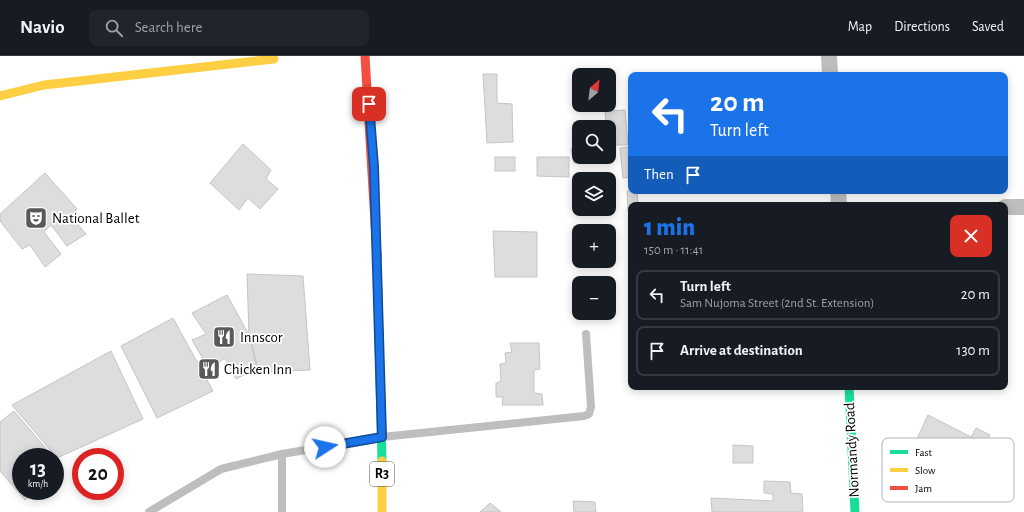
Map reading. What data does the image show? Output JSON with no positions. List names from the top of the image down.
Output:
{
  "streets": {
    "main road": ["Normandy Road", "R3"]
  },
  "places": {
    "theatre": ["National Ballet"],
    "restaurant": ["Innscor", "Chicken Inn"]
  },
  "legend": ["Fast", "Slow", "Jam"],
  "north": "top right",
  "page": {
    "header": "Navio",
    "search": "Search here",
    "nav": ["Map", "Directions", "Saved"],
    "map_buttons": ["+", "−"],
    "turn": ["20 m", "Turn left"],
    "then": "Then",
    "heading": ["1 min", "150 m · 11:41"],
    "list": [
      {
        "name": "Turn left",
        "note": "Sam Nujoma Street (2nd St. Extension)",
        "value": "20 m"
      },
      {
        "name": "Arrive at destination",
        "value": "130 m"
      }
    ],
    "speed": "13 km/h",
    "limit": "20"
  }
}
